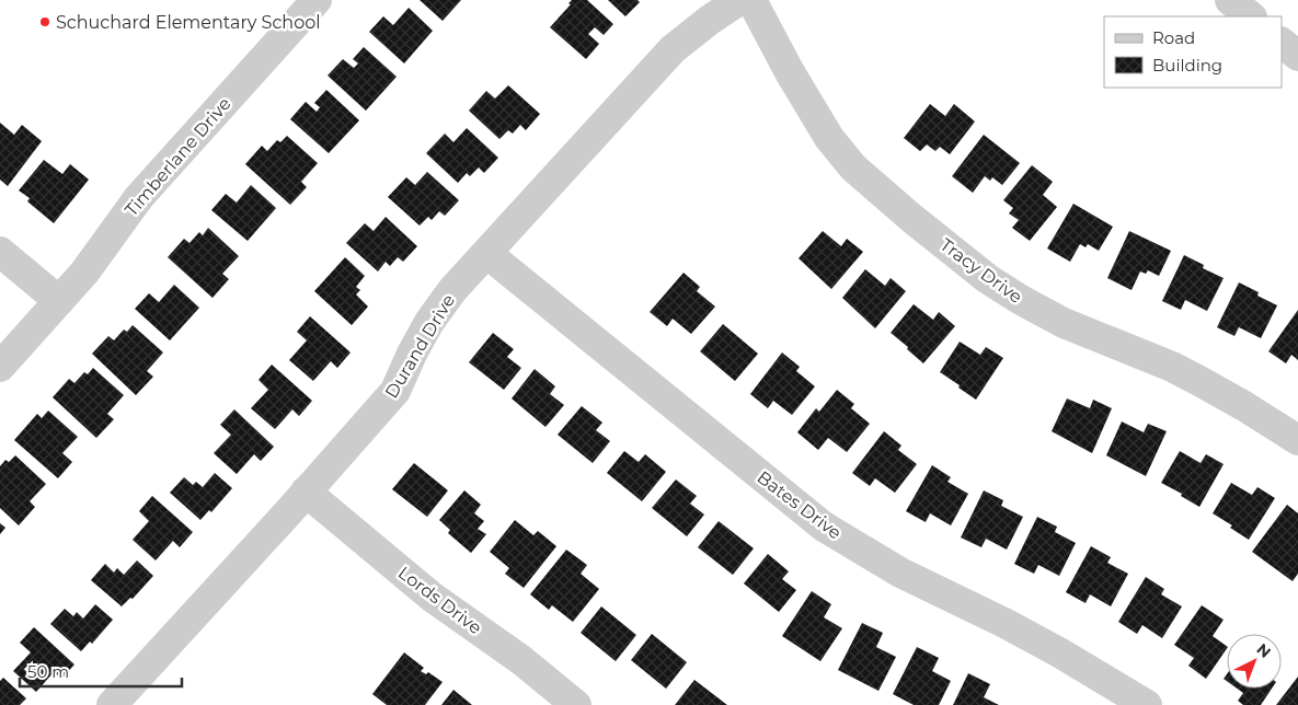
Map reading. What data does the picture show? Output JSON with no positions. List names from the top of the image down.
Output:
{
  "streets": {
    "street": [
      "Timberlane Drive",
      "Tracy Drive",
      "Durand Drive",
      "Bates Drive",
      "Lords Drive"
    ]
  },
  "crossings": [
    ["Durand Drive", "Bates Drive"],
    ["Durand Drive", "Lords Drive"]
  ],
  "places": ["Schuchard Elementary School"],
  "legend": ["Road", "Building"],
  "scale_bar": "50 m",
  "north": "top right"
}
